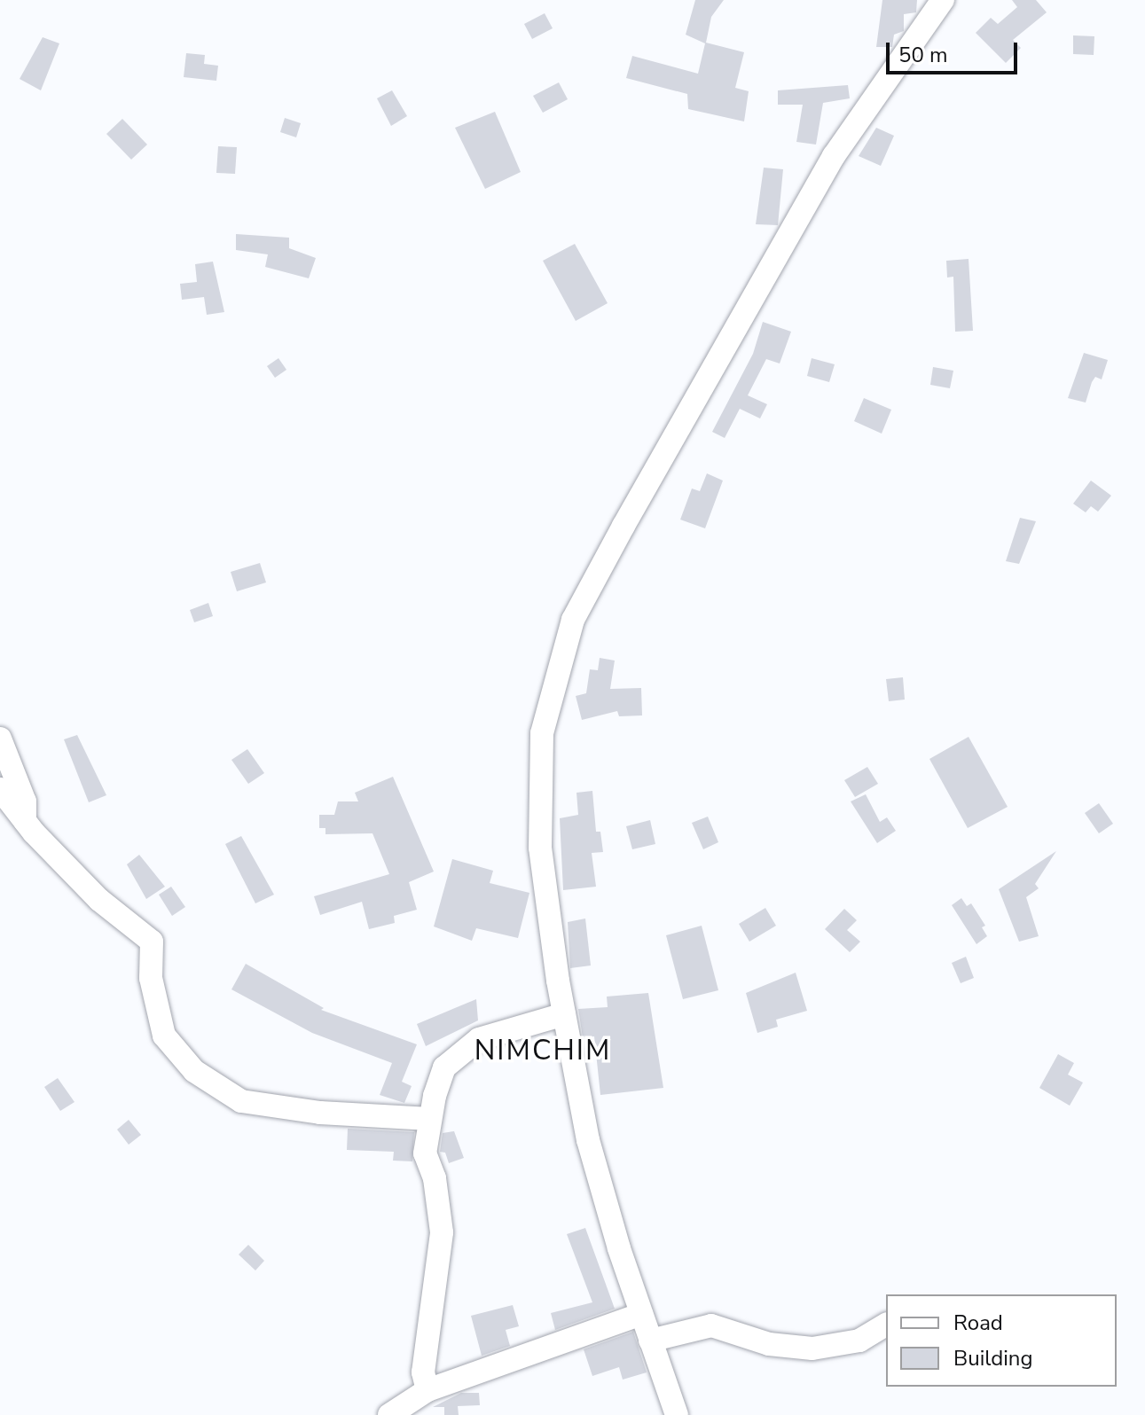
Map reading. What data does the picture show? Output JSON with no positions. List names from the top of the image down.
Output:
{
  "districts": ["NIMCHIM"],
  "legend": ["Road", "Building"],
  "scale_bar": "50 m"
}
